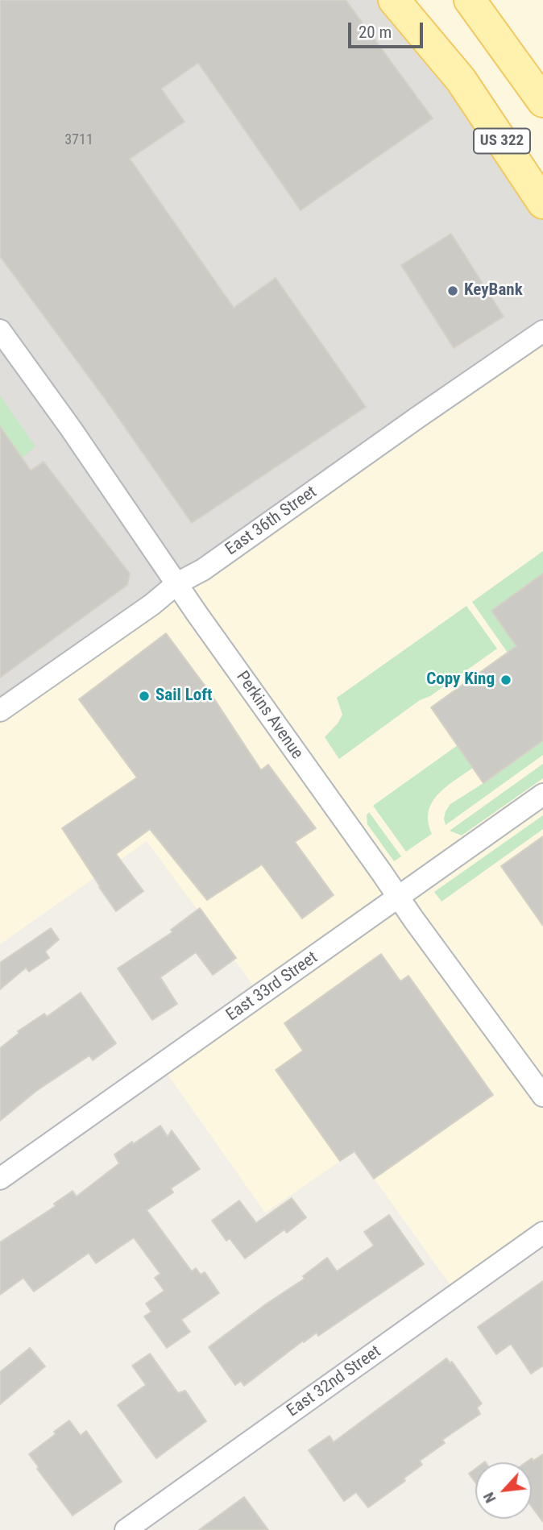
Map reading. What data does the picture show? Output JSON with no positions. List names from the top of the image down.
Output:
{
  "streets": {
    "main road": ["US 322"],
    "street": [
      "East 36th Street",
      "Perkins Avenue",
      "East 33rd Street",
      "East 32nd Street"
    ]
  },
  "crossings": [
    ["East 36th Street", "Perkins Avenue"],
    ["Perkins Avenue", "East 33rd Street"]
  ],
  "places": ["KeyBank", "Copy King", "Sail Loft"],
  "house_numbers": ["3711"],
  "scale_bar": "20 m",
  "north": "bottom left"
}
